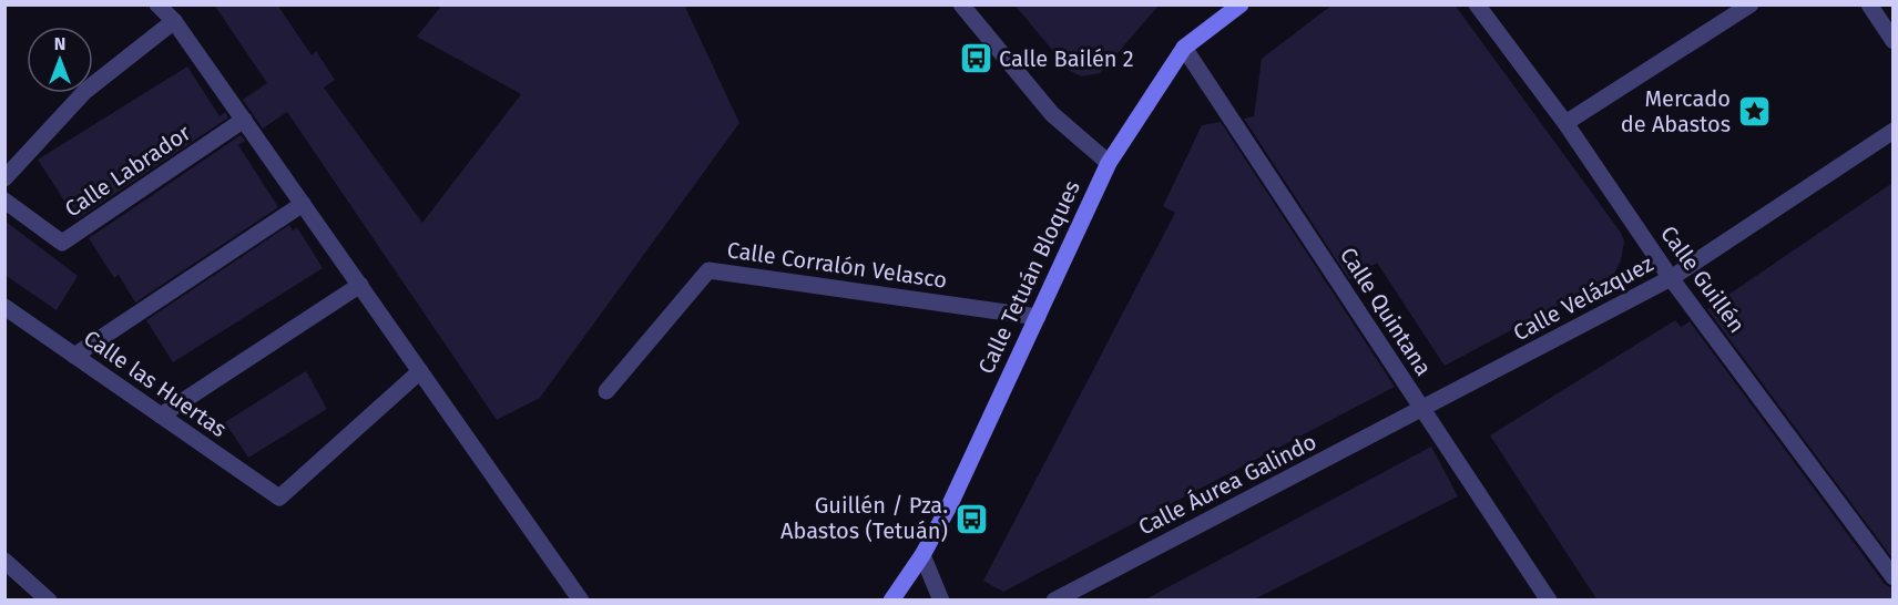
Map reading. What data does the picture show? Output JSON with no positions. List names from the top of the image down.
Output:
{
  "streets": {
    "street": [
      "Calle Labrador",
      "Calle Corralón Velasco",
      "Calle Tetuán Bloques",
      "Calle Guillén",
      "Calle Velázquez",
      "Calle Quintana",
      "Calle las Huertas",
      "Calle Áurea Galindo"
    ]
  },
  "crossings": [
    ["Calle Corralón Velasco", "Calle Tetuán Bloques"],
    ["Calle Tetuán Bloques", "Calle Quintana"],
    ["Calle Guillén", "Calle Velázquez"],
    ["Calle Velázquez", "Calle Quintana"],
    ["Calle Velázquez", "Calle Áurea Galindo"],
    ["Calle Quintana", "Calle Áurea Galindo"]
  ],
  "places": {
    "bus stop": ["Calle Bailén 2", "Guillén / Pza. Abastos (Tetuán)"],
    "place": ["Mercado de Abastos"]
  },
  "north": "top"
}
